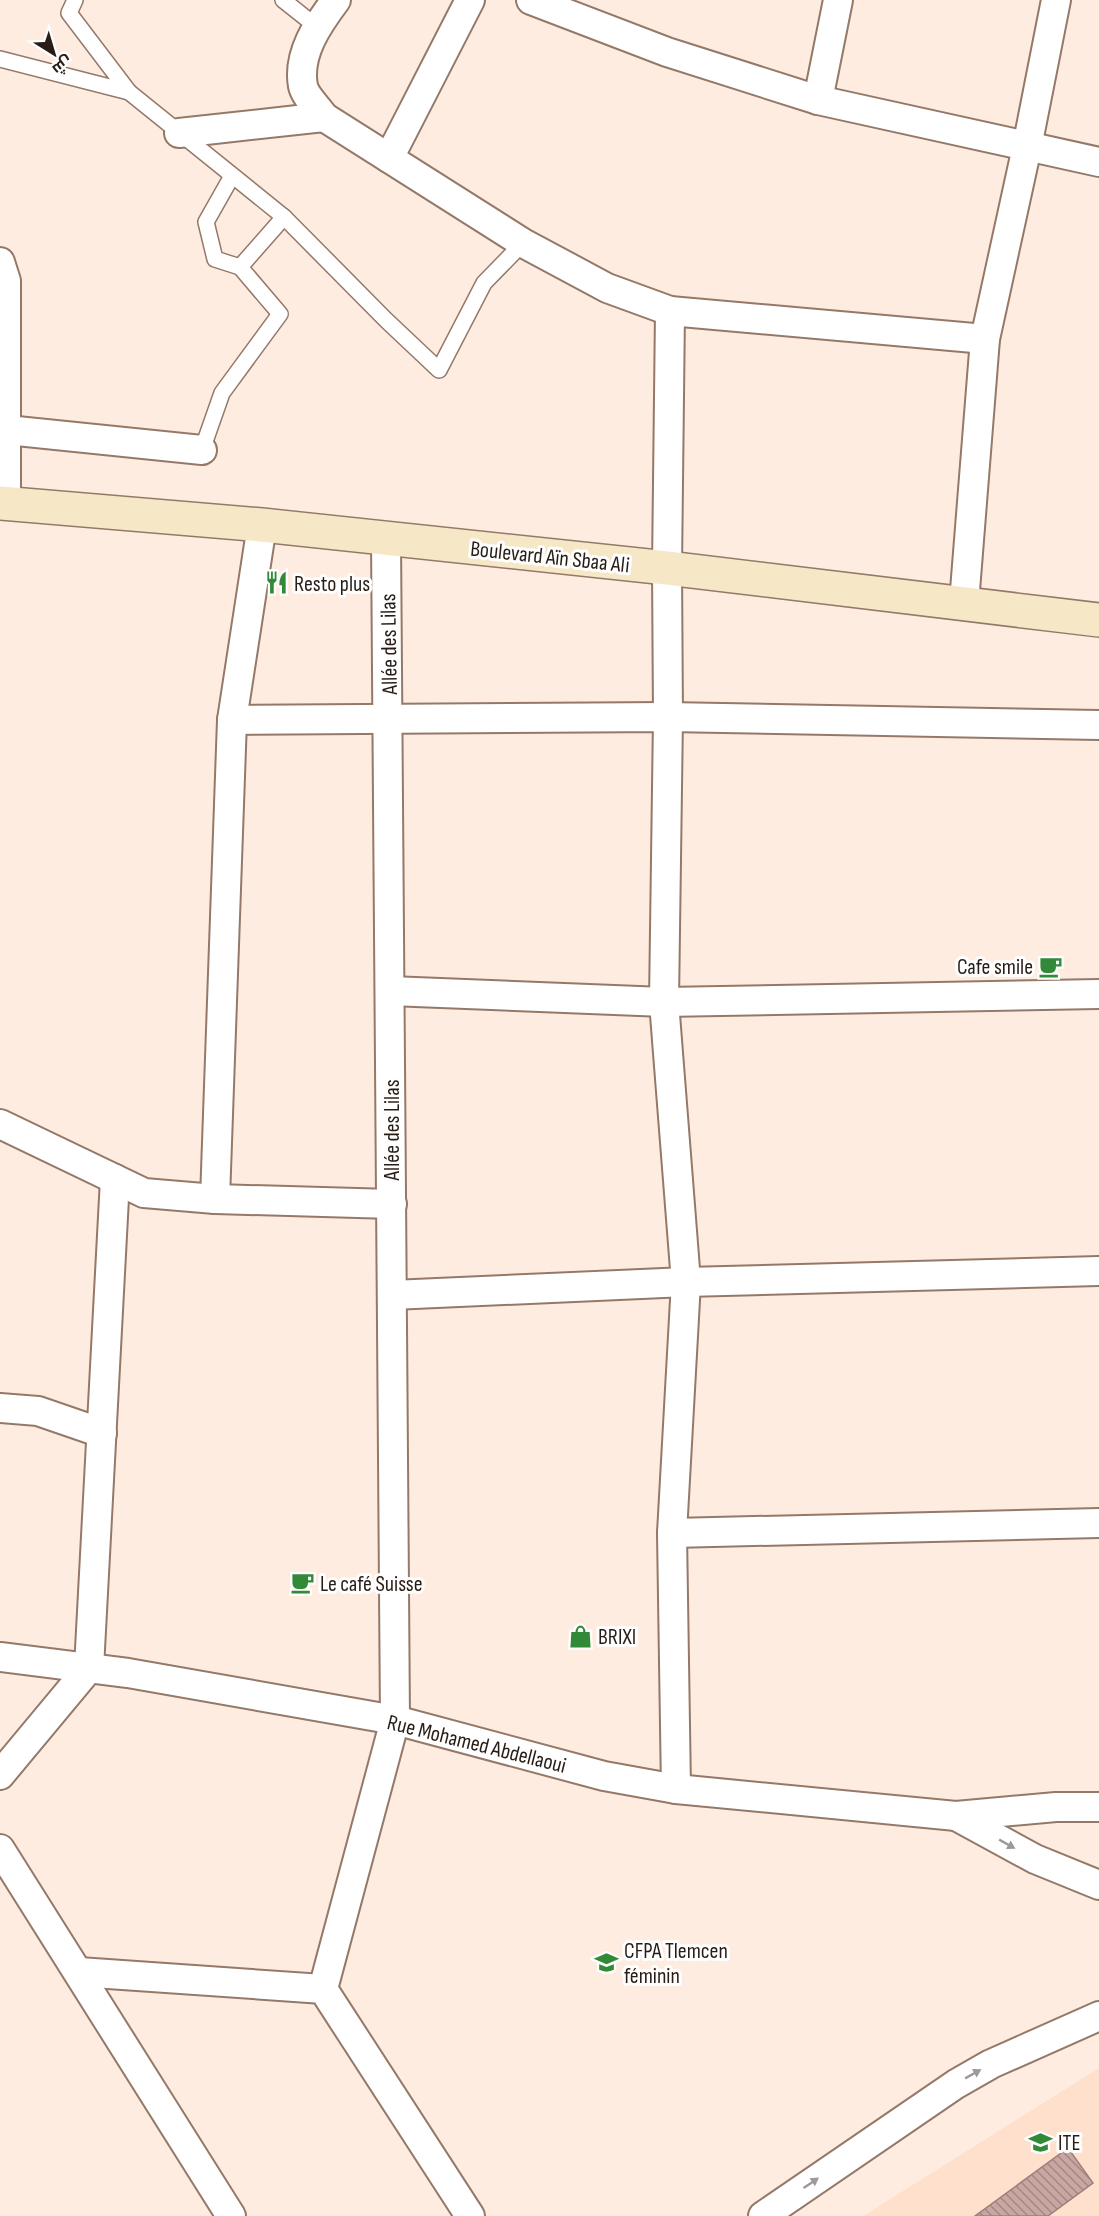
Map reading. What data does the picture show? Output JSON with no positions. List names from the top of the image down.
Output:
{
  "streets": {
    "main road": ["Boulevard Aïn Sbaa Ali"],
    "street": ["Allée des Lilas", "Rue Mohamed Abdellaoui"]
  },
  "crossings": [
    ["Boulevard Aïn Sbaa Ali", "Allée des Lilas"],
    ["Allée des Lilas", "Rue Mohamed Abdellaoui"]
  ],
  "places": {
    "restaurant": ["Resto plus"],
    "cafe": ["Cafe smile", "Le café Suisse"],
    "shop": ["BRIXI"],
    "school or university": ["CFPA Tlemcen féminin", "ITE"]
  },
  "north": "bottom right"
}
